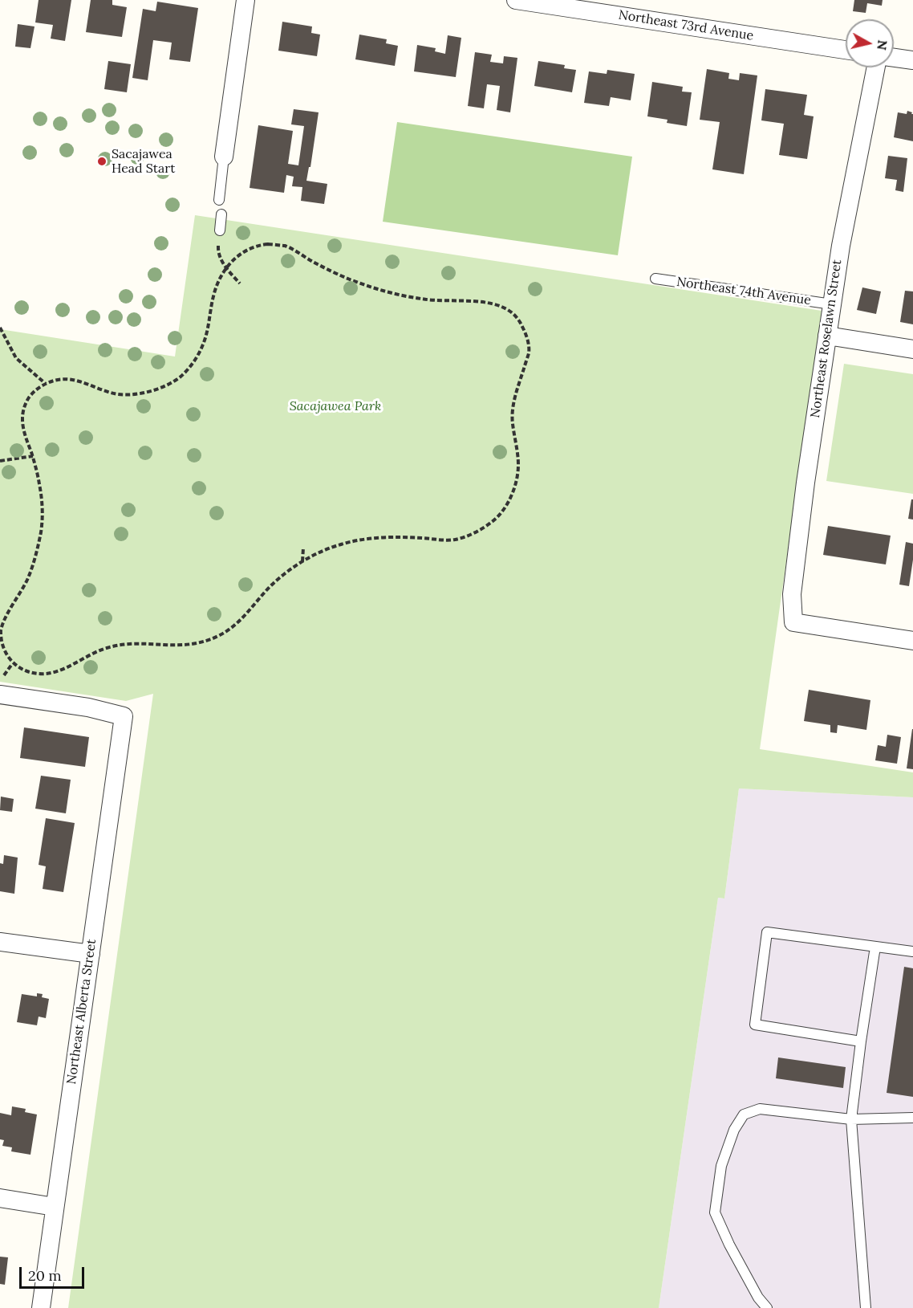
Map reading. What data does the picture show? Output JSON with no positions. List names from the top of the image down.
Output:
{
  "streets": {
    "street": ["Northeast 73rd Avenue", "Northeast Roselawn Street", "Northeast Alberta Street"],
    "lane": ["Northeast 74th Avenue"]
  },
  "crossings": [
    ["Northeast 74th Avenue", "Northeast Roselawn Street"]
  ],
  "parks": ["Sacajawea Park"],
  "places": ["Sacajawea Head Start"],
  "scale_bar": "20 m",
  "north": "right"
}
